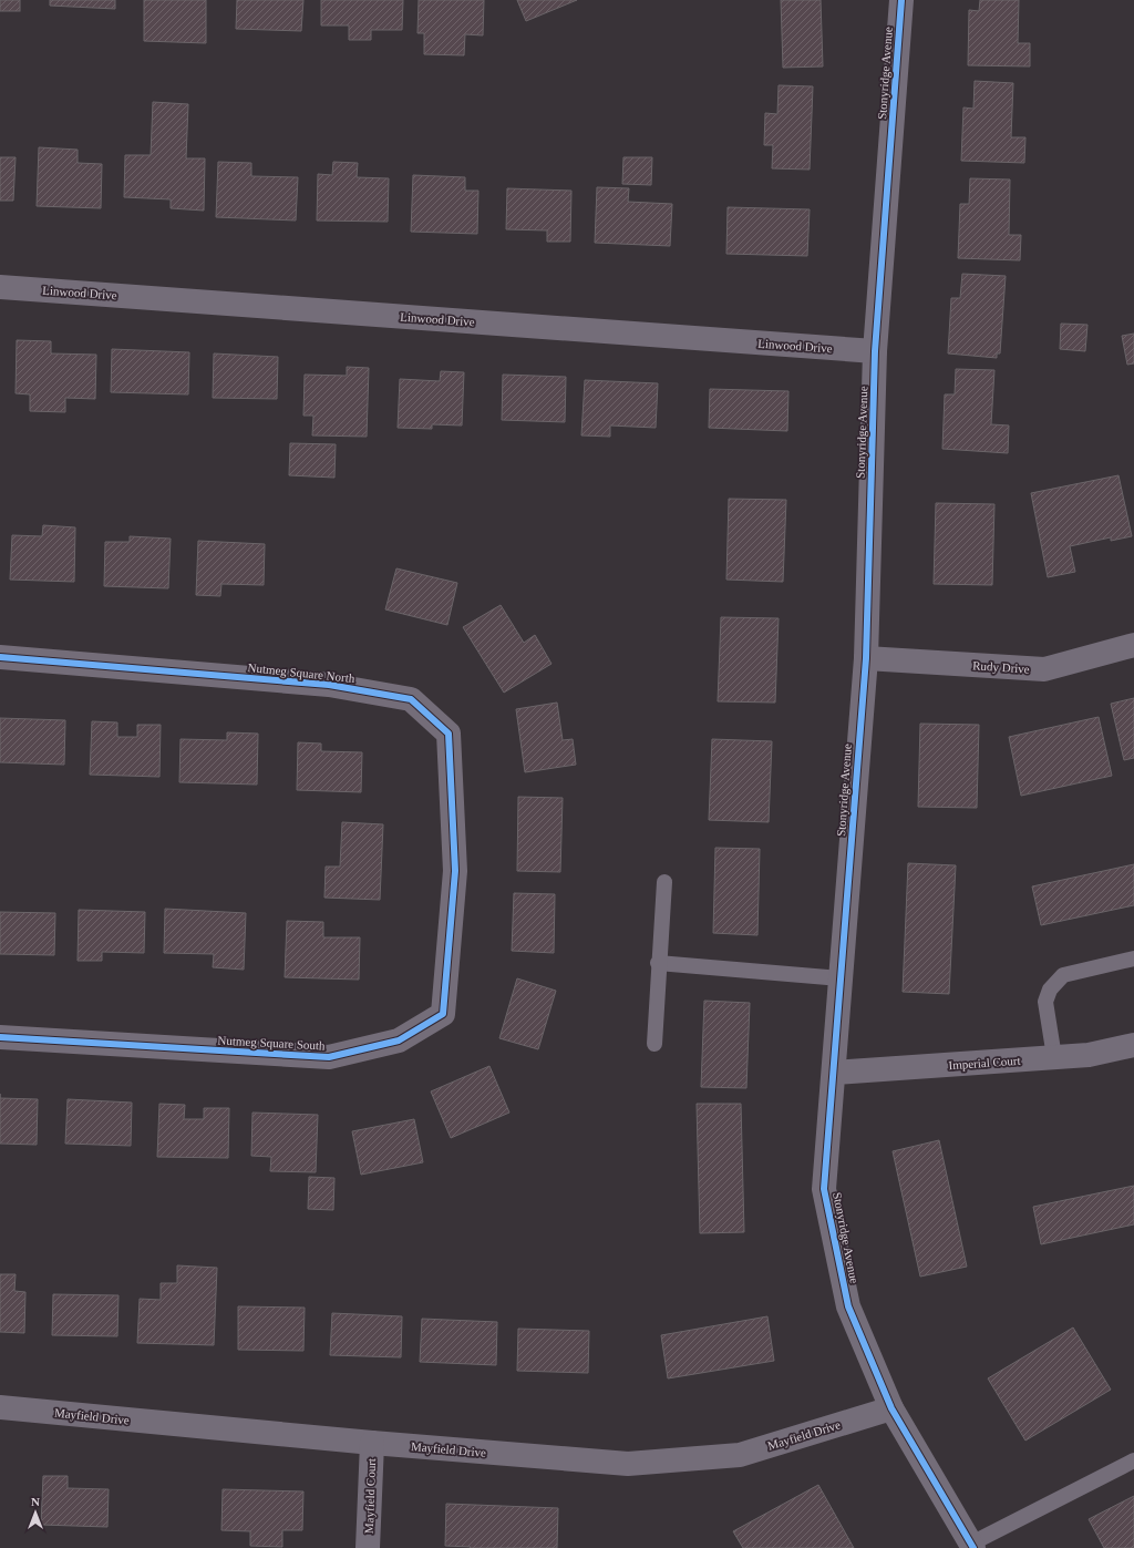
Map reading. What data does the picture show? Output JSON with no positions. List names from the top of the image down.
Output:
{
  "streets": {
    "street": [
      "Stonyridge Avenue",
      "Linwood Drive",
      "Rudy Drive",
      "Nutmeg Square North",
      "Nutmeg Square South",
      "Imperial Court",
      "Mayfield Drive",
      "Mayfield Court"
    ]
  },
  "crossings": [
    ["Stonyridge Avenue", "Linwood Drive"],
    ["Stonyridge Avenue", "Rudy Drive"],
    ["Stonyridge Avenue", "Imperial Court"],
    ["Stonyridge Avenue", "Mayfield Drive"],
    ["Nutmeg Square North", "Nutmeg Square South"],
    ["Mayfield Drive", "Mayfield Court"]
  ],
  "north": "top"
}
